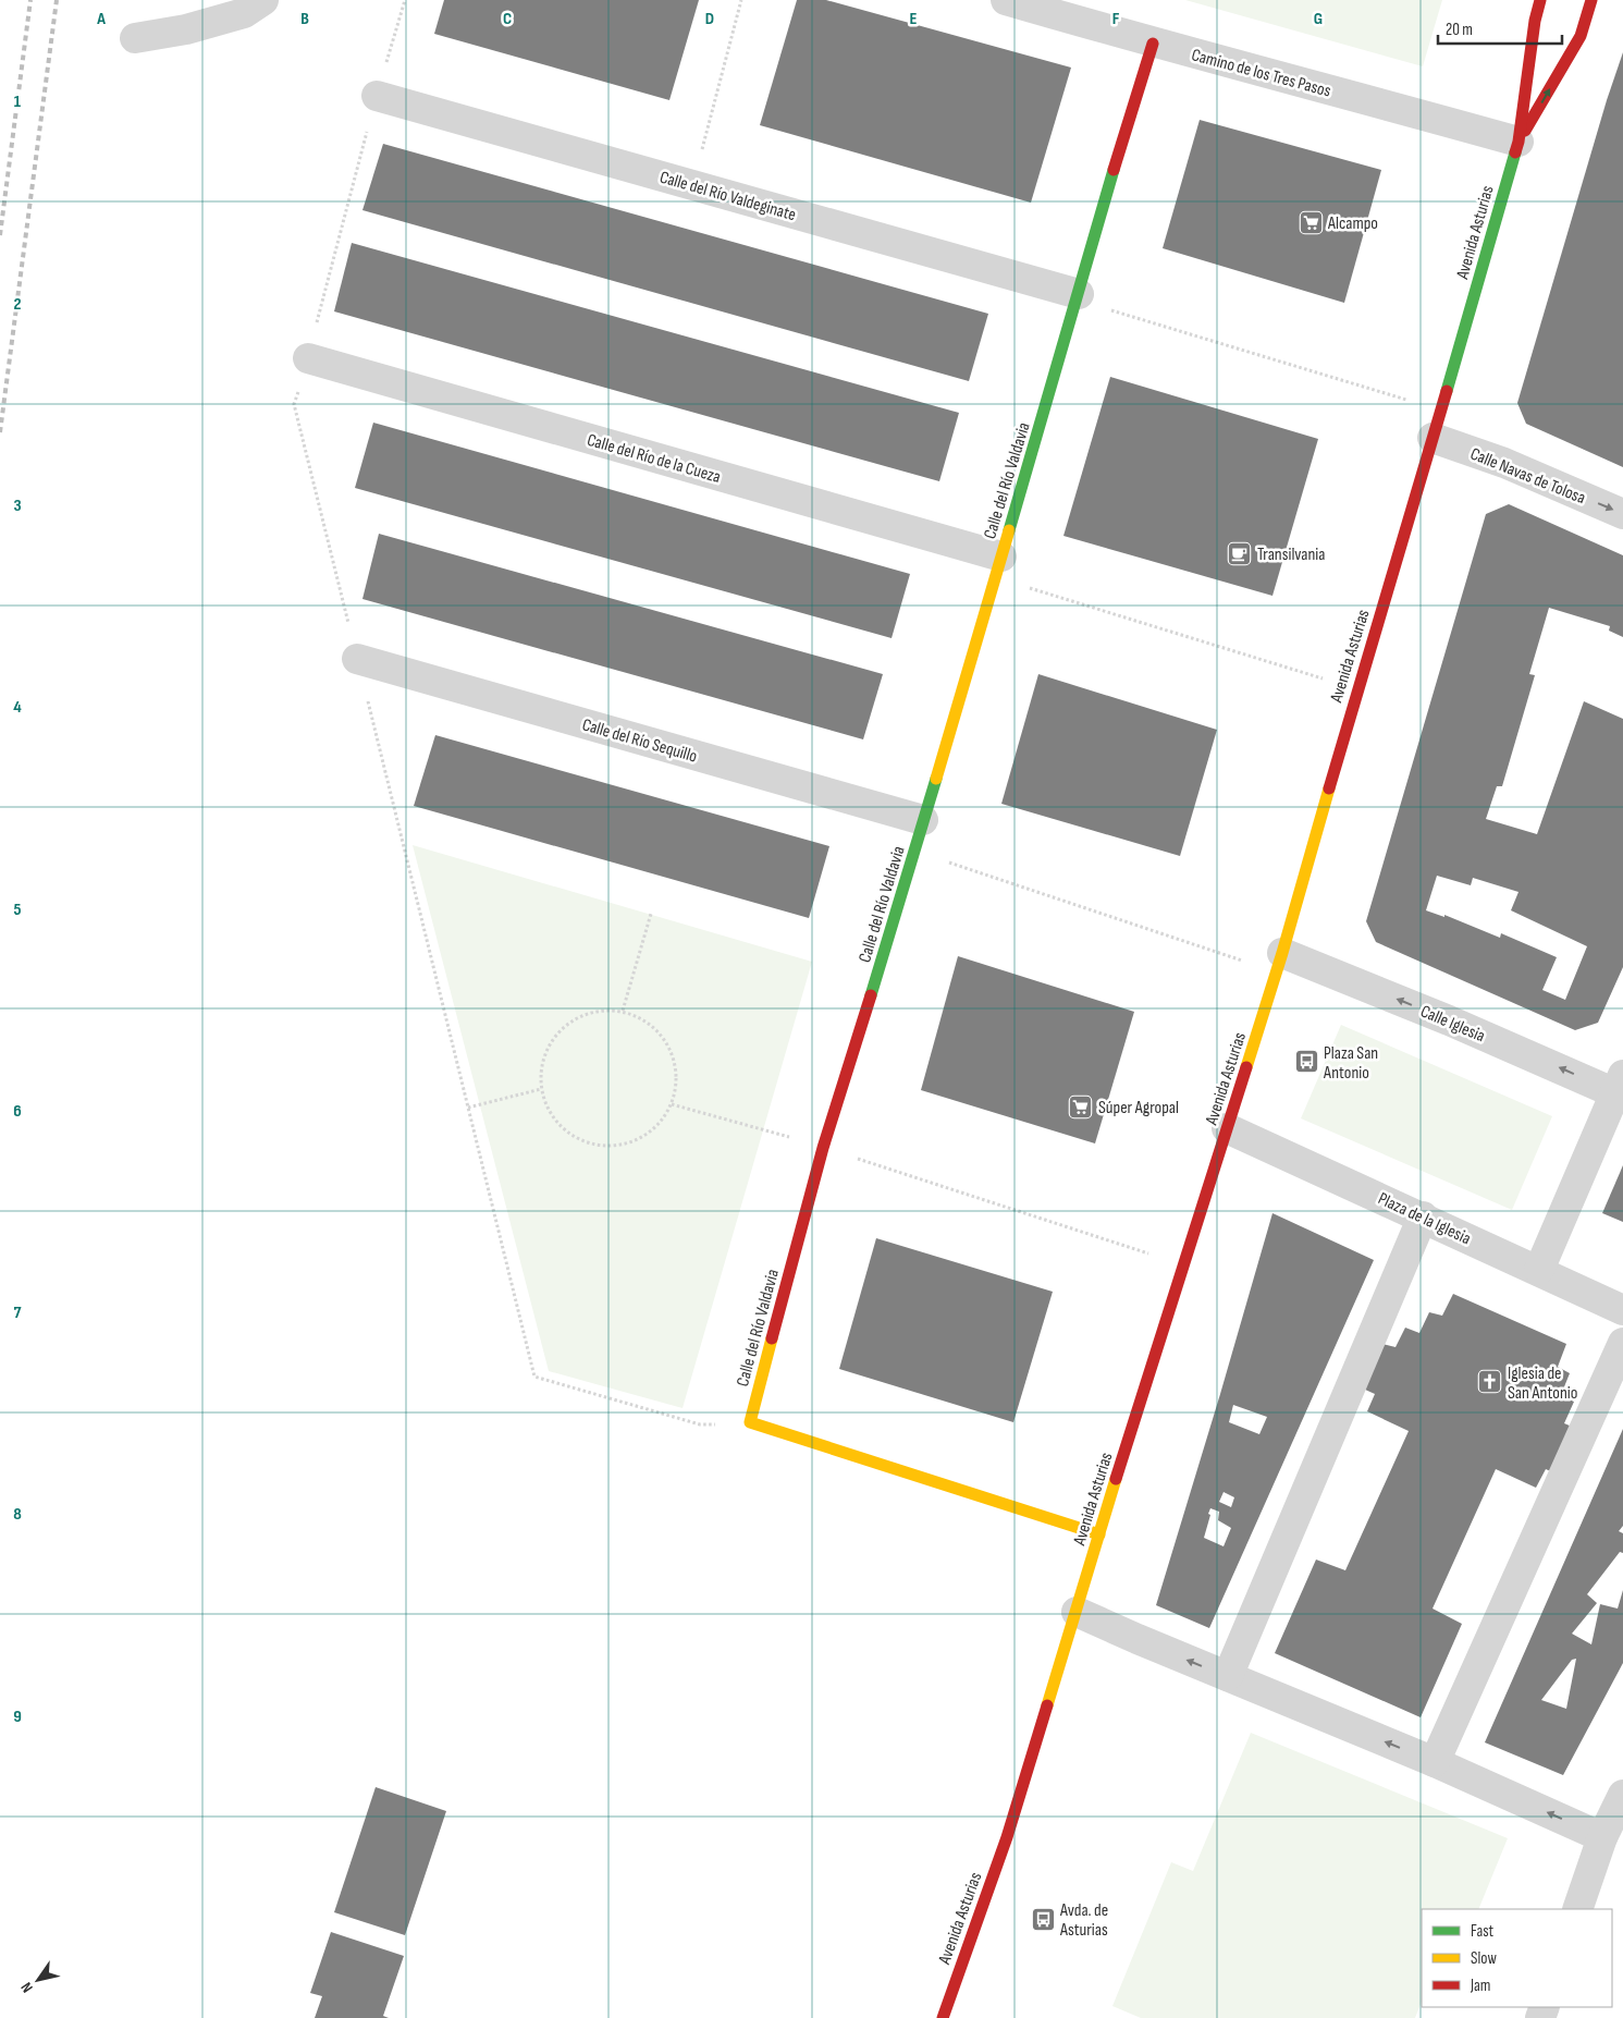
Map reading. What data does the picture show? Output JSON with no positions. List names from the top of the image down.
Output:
{
  "streets": {
    "main road": ["Avenida Asturias", "Calle del Río Valdavia"],
    "street": [
      "Camino de los Tres Pasos",
      "Calle del Río Valdeginate",
      "Calle del Río de la Cueza",
      "Calle Navas de Tolosa",
      "Calle del Río Sequillo",
      "Calle Iglesia",
      "Plaza de la Iglesia"
    ]
  },
  "crossings": [
    ["Camino de los Tres Pasos", "Avenida Asturias"],
    ["Camino de los Tres Pasos", "Calle del Río Valdavia"],
    ["Calle del Río Valdeginate", "Calle del Río Valdavia"],
    ["Avenida Asturias", "Calle Navas de Tolosa"],
    ["Avenida Asturias", "Calle Iglesia"],
    ["Avenida Asturias", "Plaza de la Iglesia"],
    ["Calle del Río de la Cueza", "Calle del Río Valdavia"],
    ["Calle del Río Valdavia", "Calle del Río Sequillo"]
  ],
  "one_way": ["Calle Navas de Tolosa", "Calle Iglesia"],
  "places": {
    "supermarket": ["Alcampo", "Súper Agropal"],
    "cafe": ["Transilvania"],
    "bus stop": ["Plaza San Antonio", "Avda. de Asturias"],
    "church": ["Iglesia de San Antonio"]
  },
  "legend": ["Fast", "Slow", "Jam"],
  "scale_bar": "20 m",
  "north": "bottom left",
  "grid": {
    "columns": [
      "A",
      "B",
      "C",
      "D",
      "E",
      "F",
      "G"
    ],
    "rows": [
      "1",
      "2",
      "3",
      "4",
      "5",
      "6",
      "7",
      "8",
      "9"
    ]
  }
}
